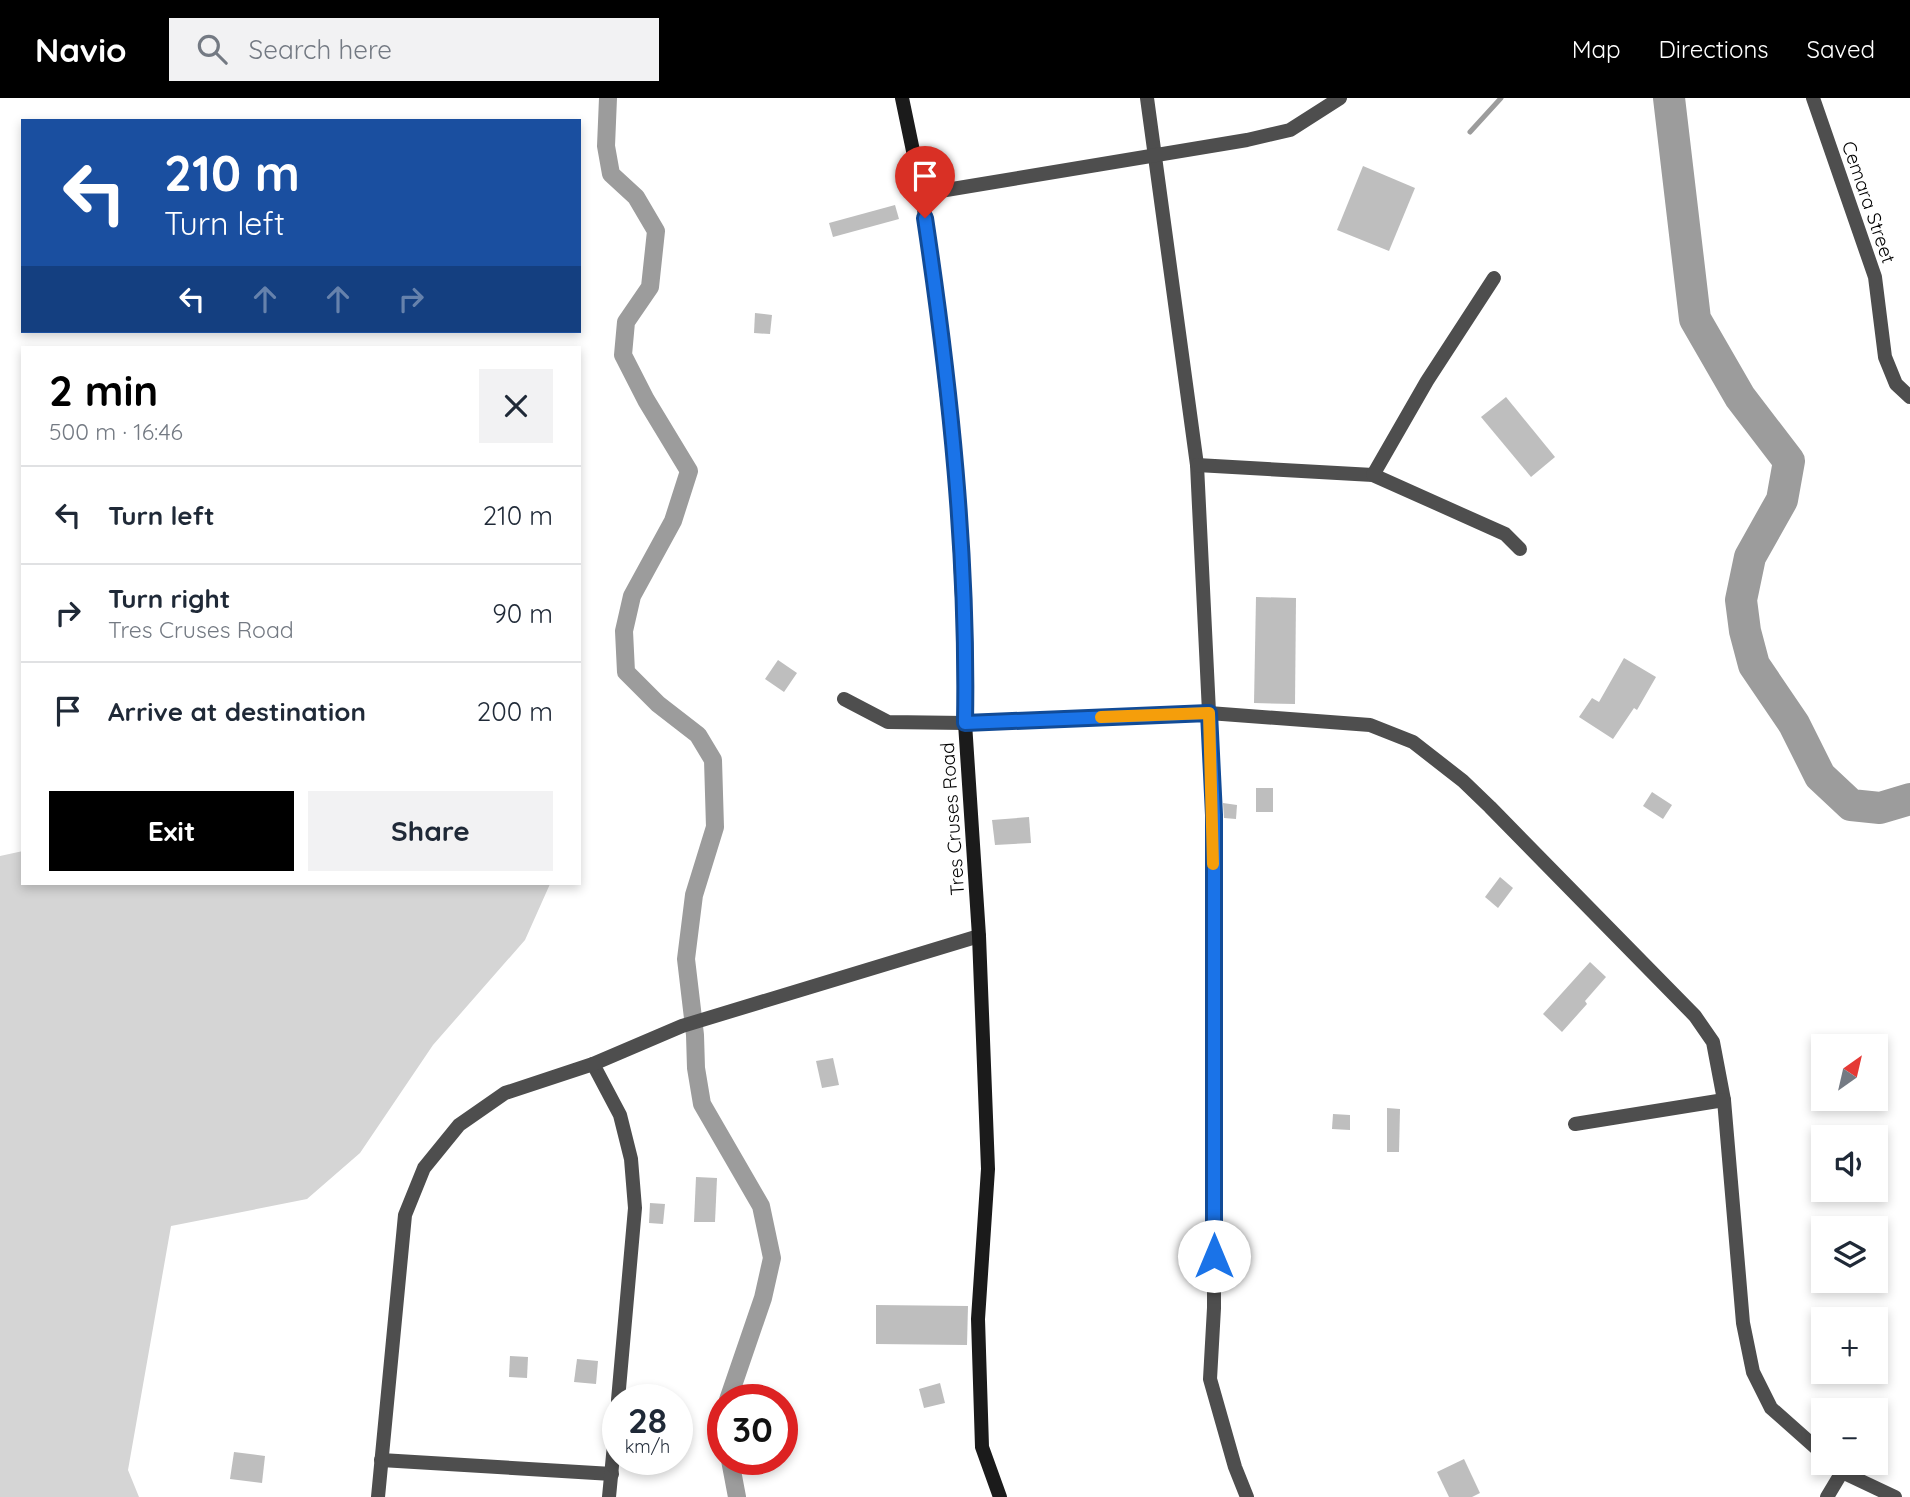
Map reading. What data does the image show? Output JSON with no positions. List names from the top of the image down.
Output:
{
  "streets": {
    "main road": ["Tres Cruses Road"],
    "street": ["Cemara Street"]
  },
  "north": "top right",
  "page": {
    "header": "Navio",
    "search": "Search here",
    "nav": ["Map", "Directions", "Saved"],
    "turn": ["210 m", "Turn left"],
    "heading": ["2 min", "500 m · 16:46"],
    "list": [
      {
        "name": "Turn left",
        "value": "210 m"
      },
      {
        "name": "Turn right",
        "note": "Tres Cruses Road",
        "value": "90 m"
      },
      {
        "name": "Arrive at destination",
        "value": "200 m"
      }
    ],
    "buttons": ["Exit", "Share"],
    "map_buttons": ["+", "−"],
    "speed": "28 km/h",
    "limit": "30"
  }
}
